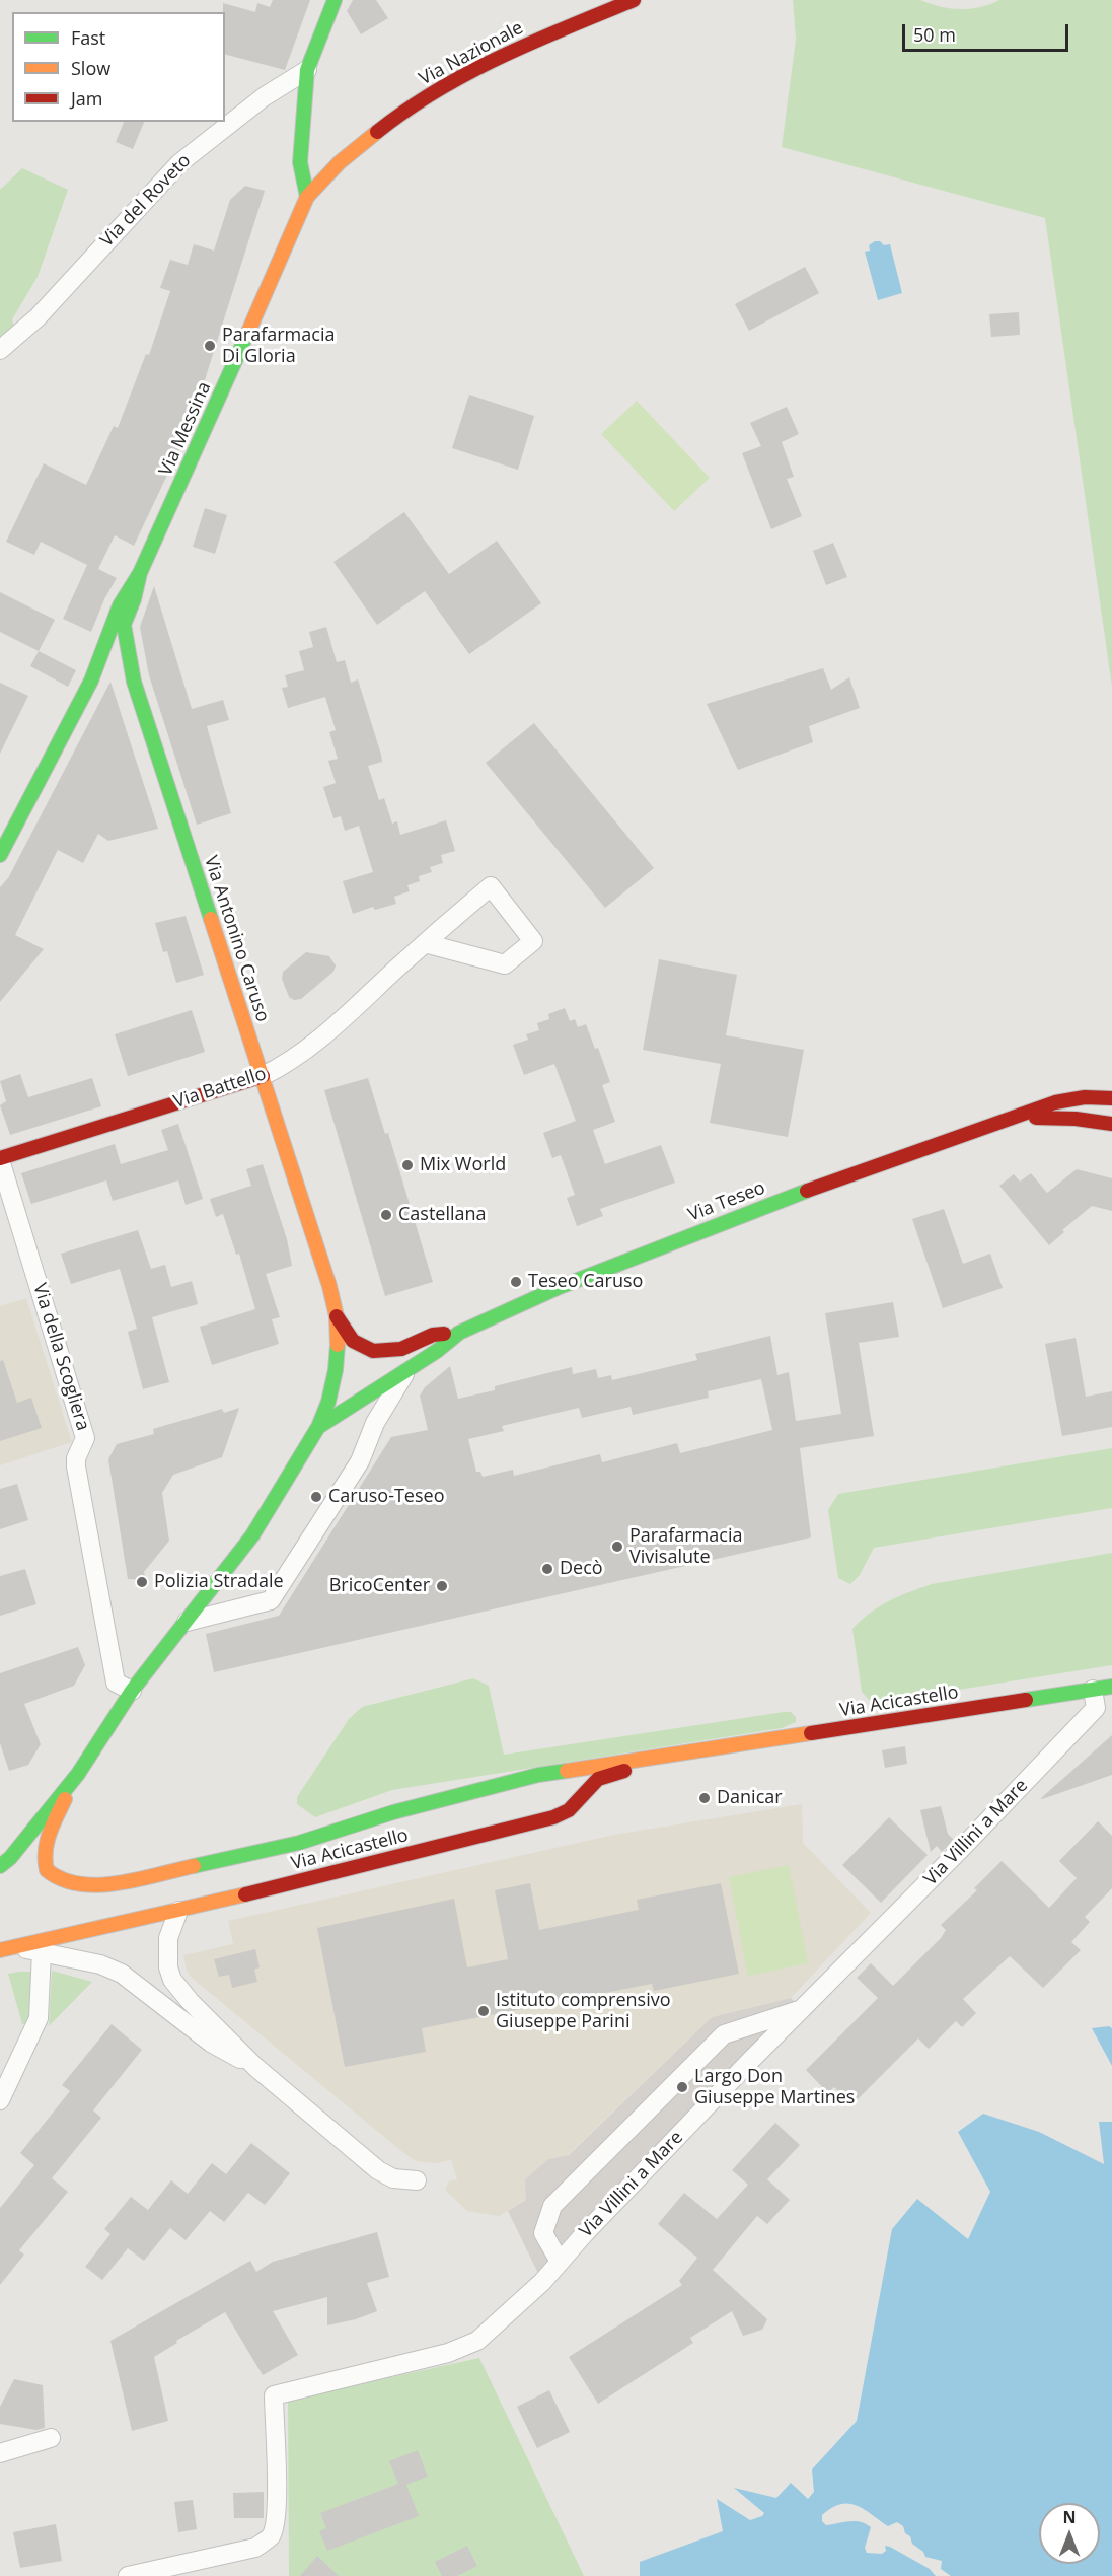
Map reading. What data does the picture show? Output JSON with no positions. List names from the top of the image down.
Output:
{
  "streets": {
    "main road": [
      "Via Nazionale",
      "Via Messina",
      "Via Antonino Caruso",
      "Via Battello",
      "Via Teseo",
      "Via Acicastello"
    ],
    "street": ["Via del Roveto", "Via della Scogliera", "Via Villini a Mare"]
  },
  "crossings": [
    ["Via Nazionale", "Via Messina"],
    ["Via Messina", "Via Antonino Caruso"],
    ["Via Antonino Caruso", "Via Battello"],
    ["Via Battello", "Via della Scogliera"],
    ["Via Acicastello", "Via Villini a Mare"]
  ],
  "places": [
    "Parafarmacia Di Gloria",
    "Mix World",
    "Castellana",
    "Teseo Caruso",
    "Caruso-Teseo",
    "Parafarmacia Vivisalute",
    "Decò",
    "Polizia Stradale",
    "BricoCenter",
    "Danicar",
    "Istituto comprensivo Giuseppe Parini",
    "Largo Don Giuseppe Martines"
  ],
  "legend": ["Fast", "Slow", "Jam"],
  "scale_bar": "50 m",
  "north": "top"
}
